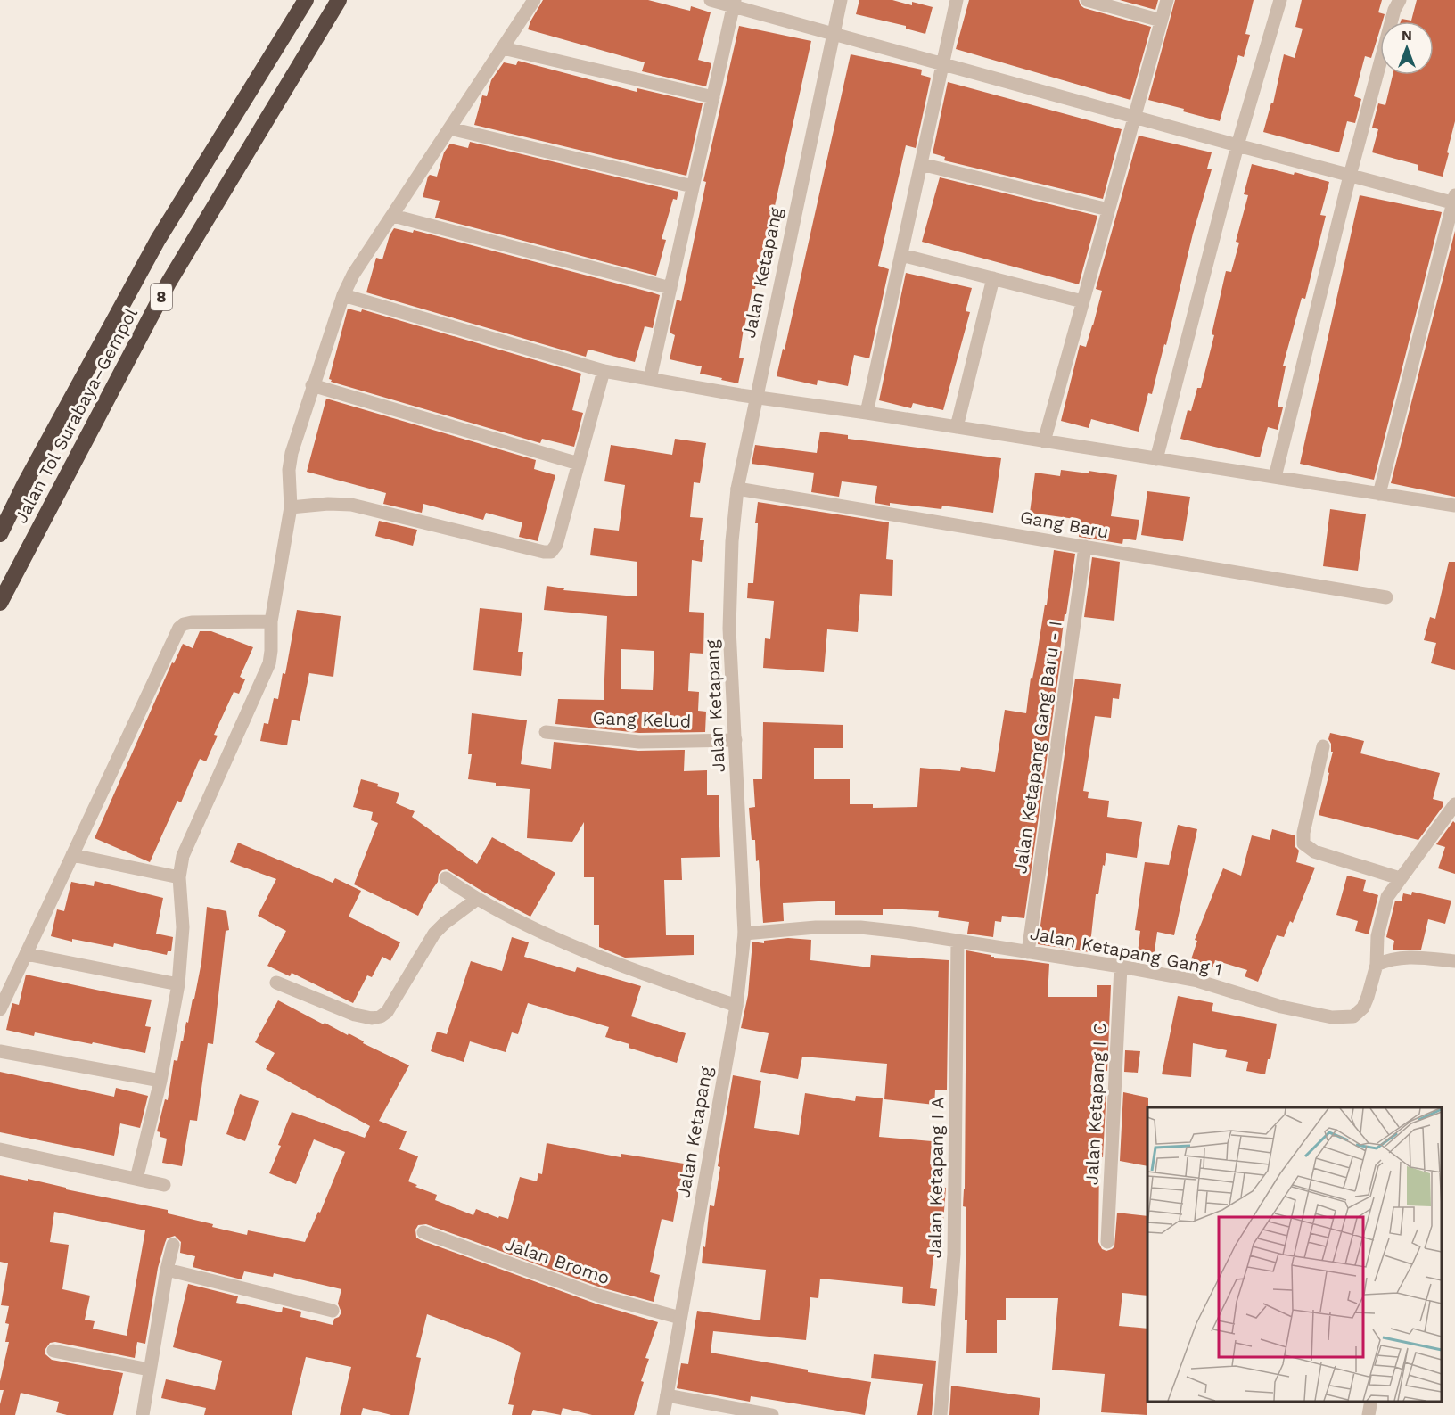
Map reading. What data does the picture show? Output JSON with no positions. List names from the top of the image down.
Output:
{
  "streets": {
    "highway": ["8", "Jalan Tol Surabaya–Gempol"],
    "street": [
      "Jalan Ketapang",
      "Gang Baru",
      "Gang Kelud",
      "Jalan Ketapang Gang Baru - I",
      "Jalan Ketapang Gang 1",
      "Jalan Ketapang I C",
      "Jalan Ketapang I A",
      "Jalan Bromo"
    ]
  },
  "crossings": [
    ["Jalan Ketapang", "Gang Baru"],
    ["Jalan Ketapang", "Gang Kelud"],
    ["Jalan Ketapang", "Jalan Ketapang Gang 1"],
    ["Jalan Ketapang", "Jalan Bromo"],
    ["Gang Baru", "Jalan Ketapang Gang Baru - I"],
    ["Jalan Ketapang Gang Baru - I", "Jalan Ketapang Gang 1"],
    ["Jalan Ketapang Gang 1", "Jalan Ketapang I C"],
    ["Jalan Ketapang Gang 1", "Jalan Ketapang I A"]
  ],
  "north": "top"
}
